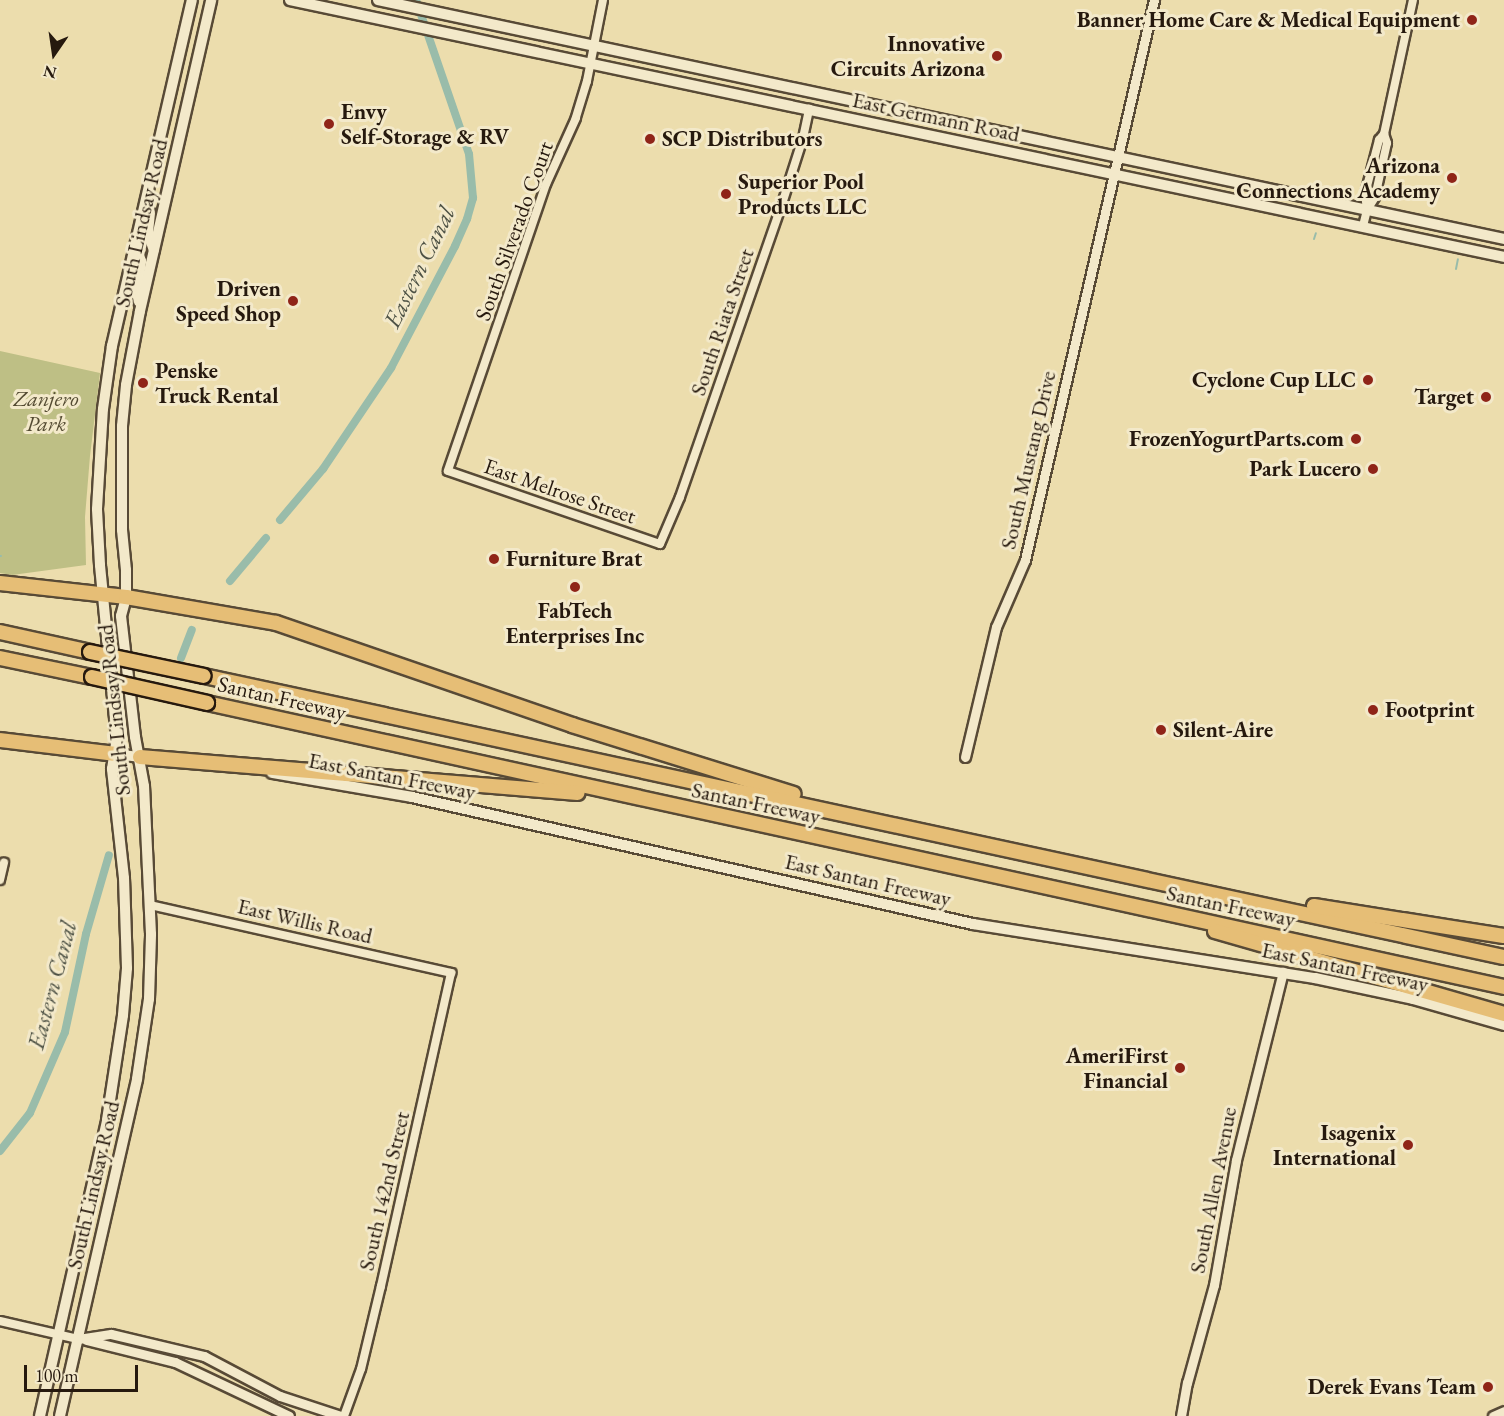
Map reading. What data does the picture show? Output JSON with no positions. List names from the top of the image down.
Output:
{
  "streets": {
    "highway": ["Santan Freeway"],
    "main road": ["East Germann Road", "South Lindsay Road", "East Santan Freeway"],
    "street": [
      "South Silverado Court",
      "South Riata Street",
      "South Mustang Drive",
      "East Melrose Street",
      "East Willis Road",
      "South Allen Avenue",
      "South 142nd Street"
    ]
  },
  "crossings": [
    ["East Germann Road", "South Silverado Court"],
    ["East Germann Road", "South Riata Street"],
    ["East Germann Road", "South Mustang Drive"],
    ["South Lindsay Road", "East Willis Road"],
    ["South Silverado Court", "East Melrose Street"],
    ["South Riata Street", "East Melrose Street"],
    ["East Santan Freeway", "South Allen Avenue"],
    ["East Willis Road", "South 142nd Street"]
  ],
  "water": ["Eastern Canal"],
  "parks": ["Zanjero Park"],
  "places": [
    "Banner Home Care & Medical Equipment",
    "Innovative Circuits Arizona",
    "Envy Self-Storage & RV",
    "SCP Distributors",
    "Arizona Connections Academy",
    "Superior Pool Products LLC",
    "Driven Speed Shop",
    "Cyclone Cup LLC",
    "Penske Truck Rental",
    "Target",
    "FrozenYogurtParts.com",
    "Park Lucero",
    "Furniture Brat",
    "FabTech Enterprises Inc",
    "Footprint",
    "Silent-Aire",
    "AmeriFirst Financial",
    "Isagenix International",
    "Derek Evans Team"
  ],
  "scale_bar": "100 m",
  "north": "bottom"
}
